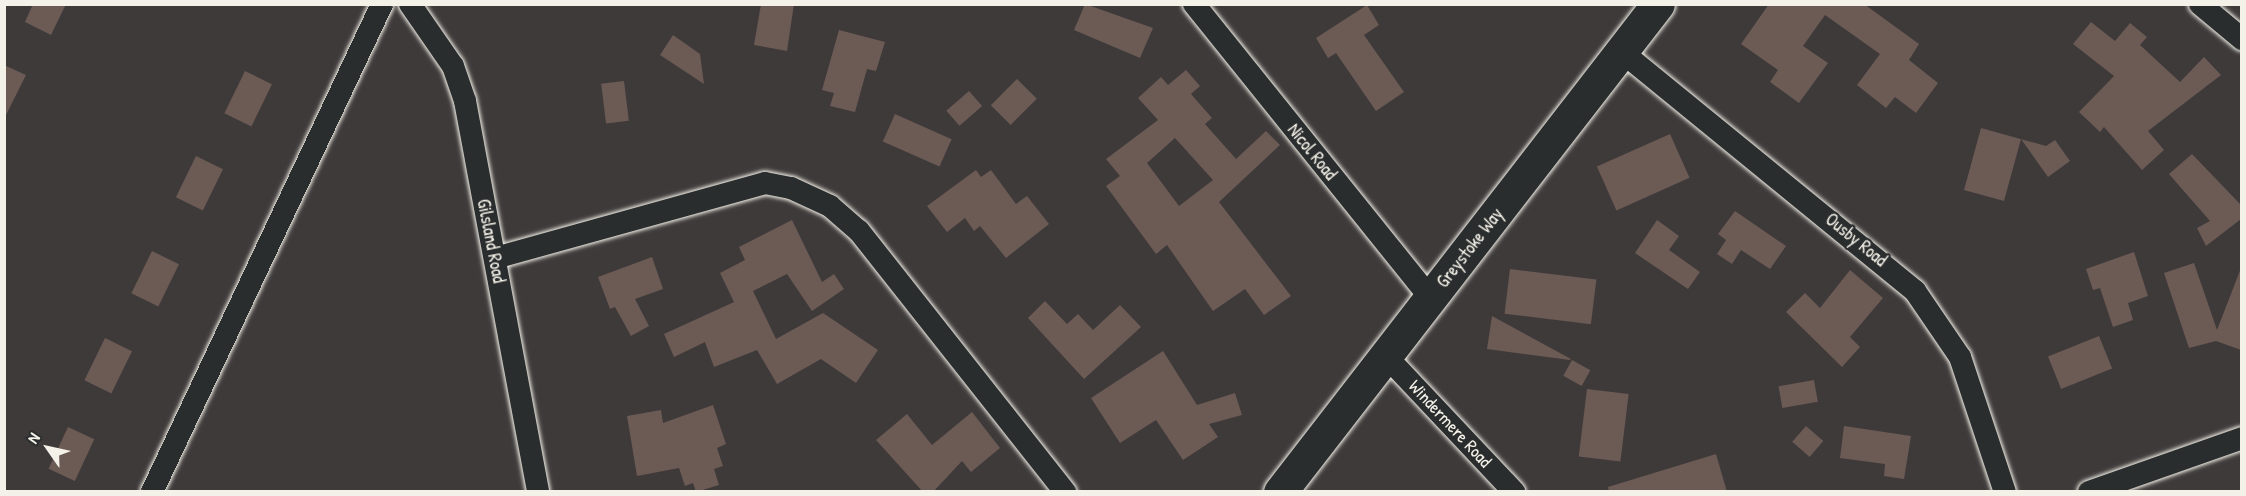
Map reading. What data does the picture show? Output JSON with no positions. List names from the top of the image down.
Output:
{
  "streets": {
    "street": [
      "Nicol Road",
      "Ousby Road",
      "Gilsland Road",
      "Greystoke Way",
      "Windermere Road"
    ]
  },
  "crossings": [
    ["Nicol Road", "Greystoke Way"],
    ["Ousby Road", "Greystoke Way"],
    ["Greystoke Way", "Windermere Road"]
  ],
  "north": "top left"
}
